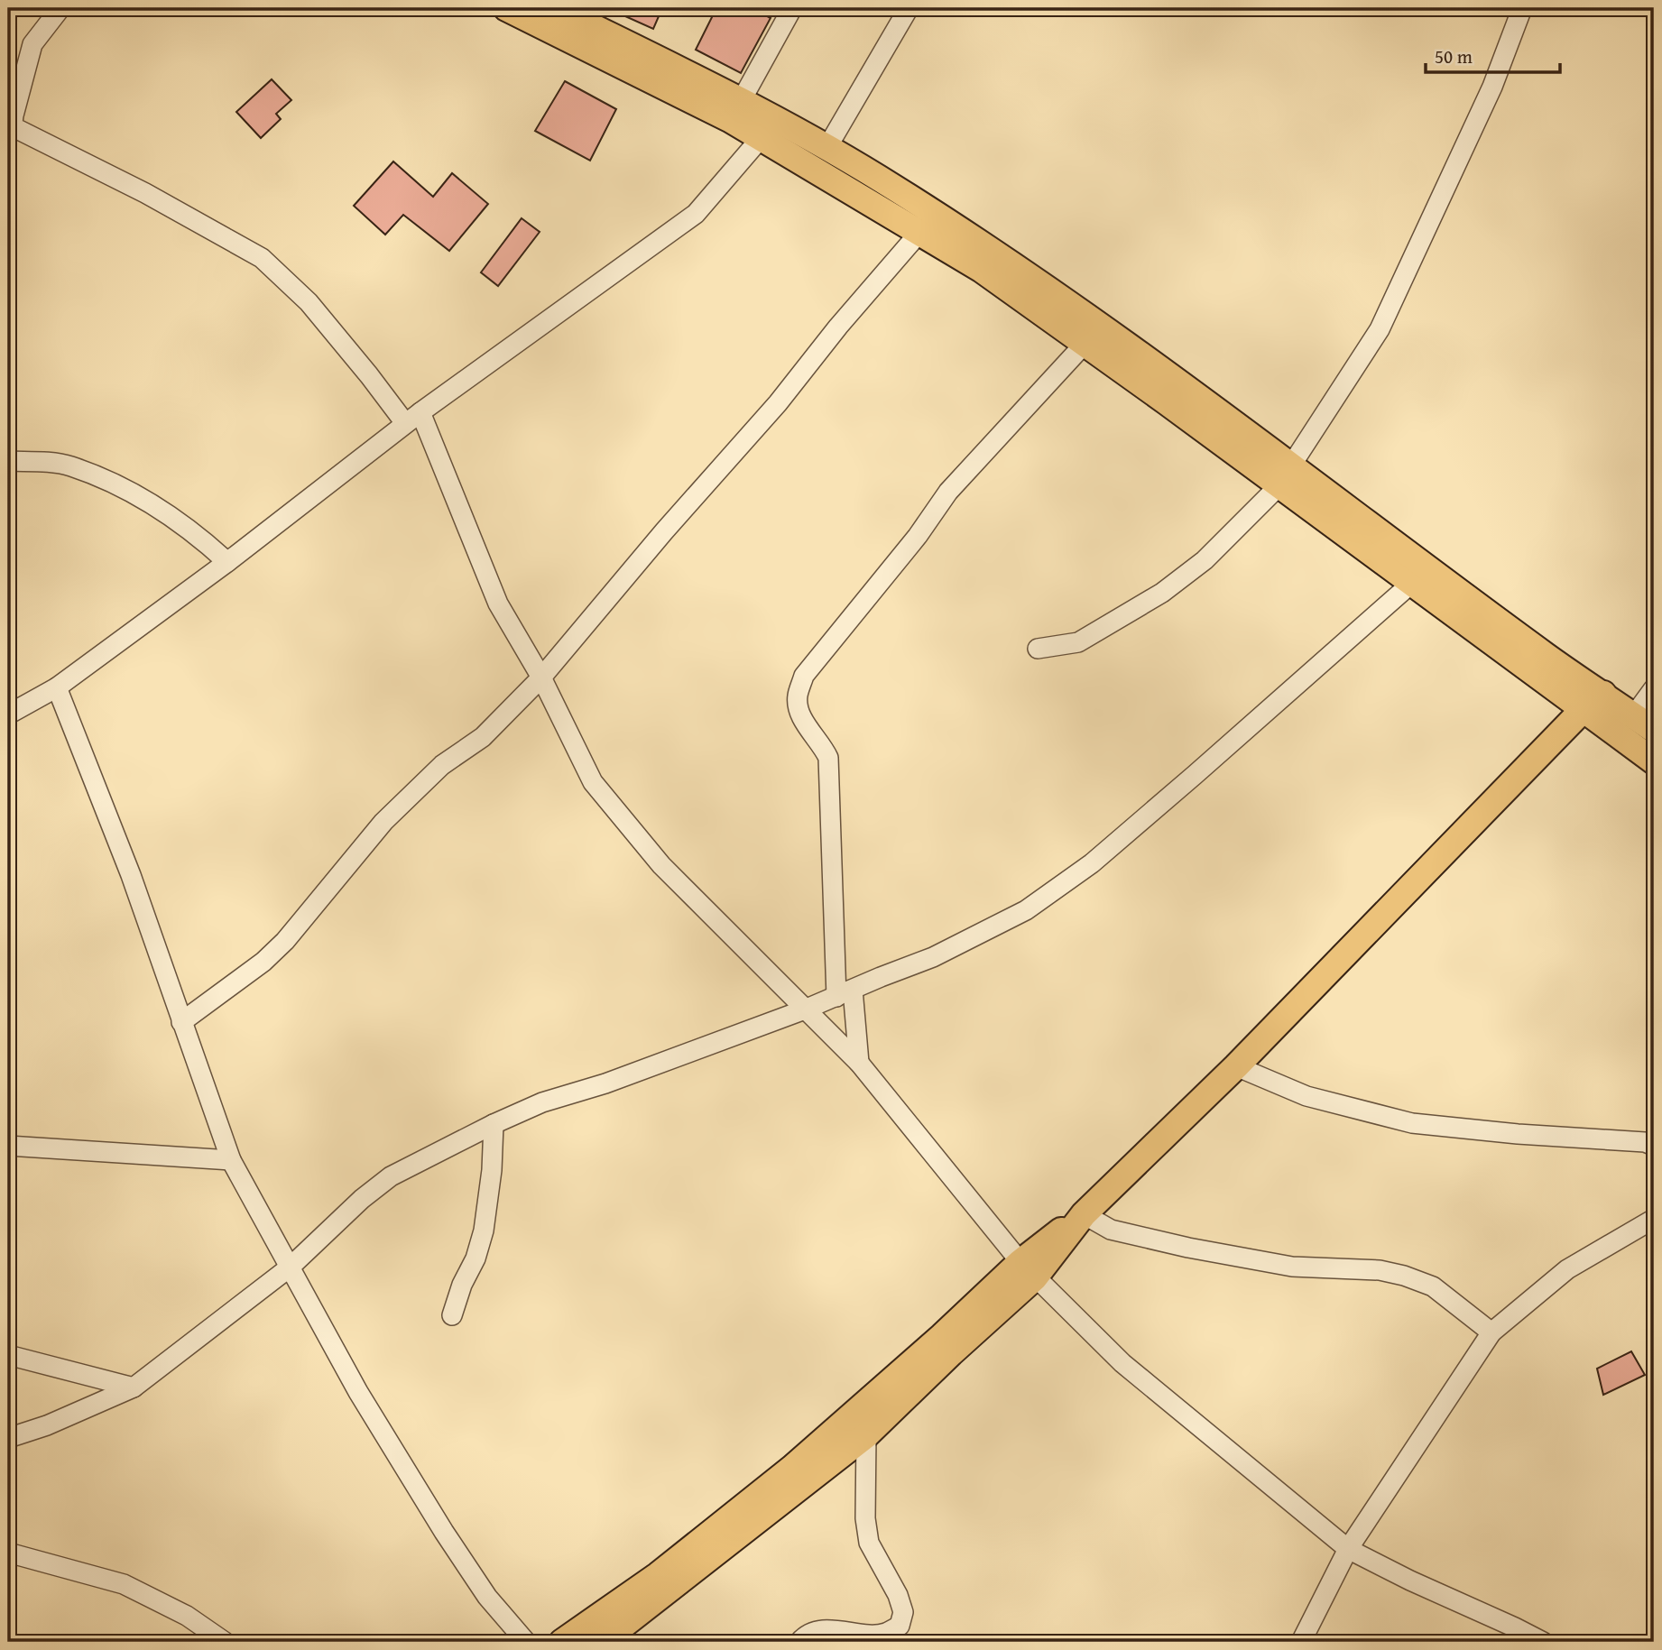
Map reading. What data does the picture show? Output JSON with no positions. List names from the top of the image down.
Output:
{
  "scale_bar": "50 m"
}
